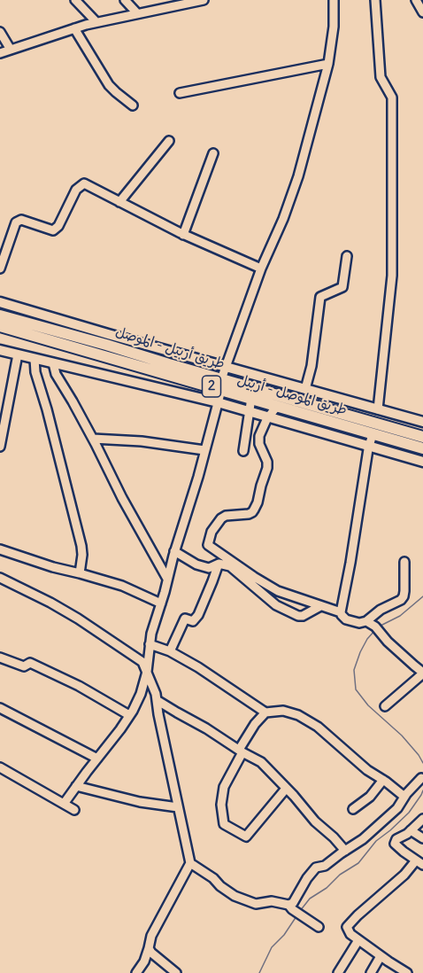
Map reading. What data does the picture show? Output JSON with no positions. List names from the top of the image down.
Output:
{
  "streets": {
    "highway": ["طريق أربيل - الموصل", "2", "طريق الموصل - أربيل"]
  },
  "crossings": [
    ["طريق أربيل - الموصل", "طريق الموصل - أربيل"]
  ]
}
